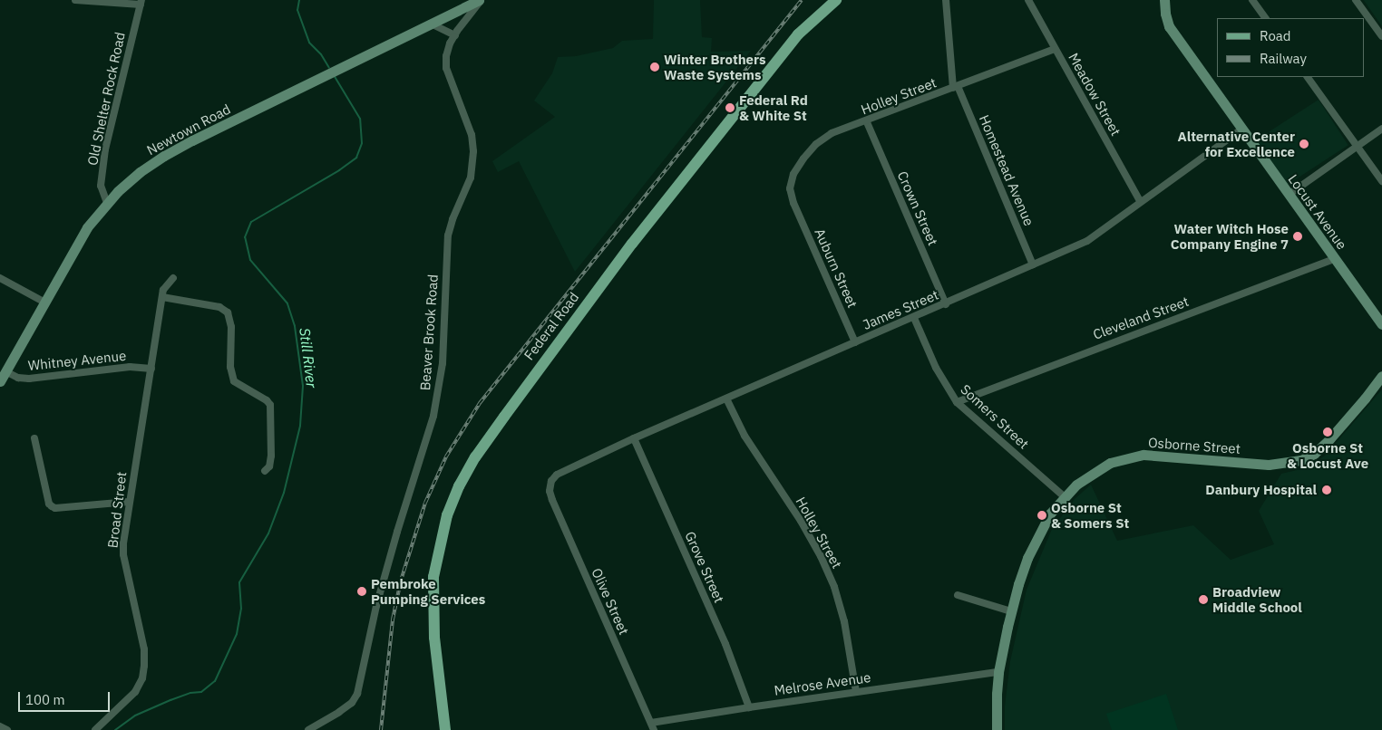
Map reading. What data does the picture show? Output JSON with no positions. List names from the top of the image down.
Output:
{
  "streets": {
    "main road": [
      "Newtown Road",
      "Locust Avenue",
      "Federal Road",
      "Osborne Street"
    ],
    "street": [
      "Meadow Street",
      "Holley Street",
      "Old Shelter Rock Road",
      "Homestead Avenue",
      "Crown Street",
      "Auburn Street",
      "James Street",
      "Cleveland Street",
      "Beaver Brook Road",
      "Whitney Avenue",
      "Somers Street",
      "Broad Street",
      "Grove Street",
      "Olive Street",
      "Melrose Avenue"
    ]
  },
  "crossings": [
    ["Meadow Street", "Holley Street"],
    ["Meadow Street", "James Street"],
    ["Holley Street", "Homestead Avenue"],
    ["Holley Street", "Crown Street"],
    ["Holley Street", "Auburn Street"],
    ["Holley Street", "James Street"],
    ["Holley Street", "Melrose Avenue"],
    ["Old Shelter Rock Road", "Newtown Road"],
    ["Newtown Road", "Beaver Brook Road"],
    ["Newtown Road", "Whitney Avenue"],
    ["Homestead Avenue", "James Street"],
    ["Crown Street", "James Street"],
    ["Locust Avenue", "James Street"],
    ["Locust Avenue", "Cleveland Street"],
    ["Auburn Street", "James Street"],
    ["James Street", "Somers Street"],
    ["James Street", "Grove Street"],
    ["James Street", "Olive Street"],
    ["Cleveland Street", "Somers Street"],
    ["Whitney Avenue", "Broad Street"],
    ["Somers Street", "Osborne Street"],
    ["Osborne Street", "Melrose Avenue"],
    ["Grove Street", "Melrose Avenue"],
    ["Olive Street", "Melrose Avenue"]
  ],
  "water": ["Still River"],
  "places": [
    "Winter Brothers Waste Systems",
    "Federal Rd & White St",
    "Alternative Center for Excellence",
    "Water Witch Hose Company Engine 7",
    "Osborne St & Locust Ave",
    "Danbury Hospital",
    "Osborne St & Somers St",
    "Pembroke Pumping Services",
    "Broadview Middle School"
  ],
  "legend": ["Road", "Railway"],
  "scale_bar": "100 m"
}
